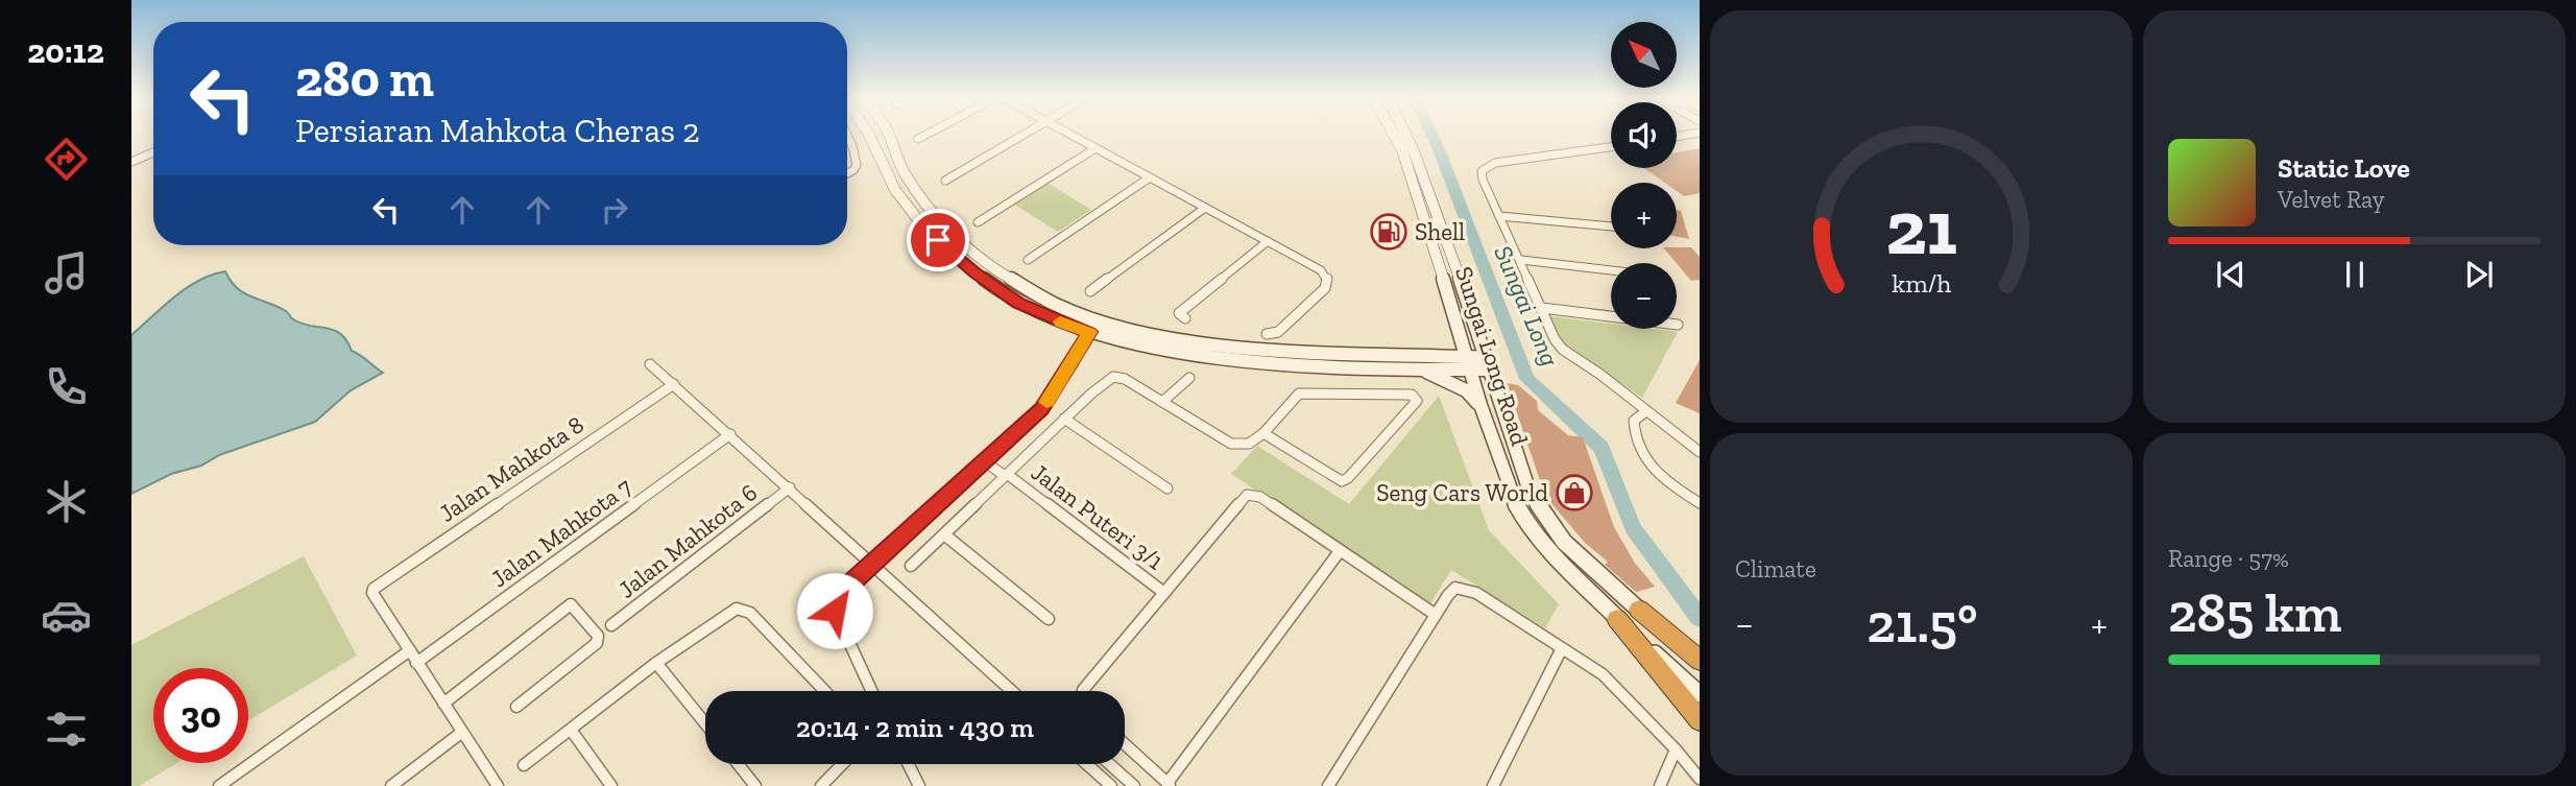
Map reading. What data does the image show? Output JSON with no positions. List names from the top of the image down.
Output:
{
  "streets": {
    "street": [
      "Sungai Long Road",
      "Jalan Mahkota 8",
      "Jalan Puteri 3/1",
      "Jalan Mahkota 7",
      "Jalan Mahkota 6"
    ]
  },
  "water": ["Sungai Long"],
  "places": {
    "fuel station": ["Shell"],
    "shop": ["Seng Cars World"]
  },
  "north": "top left",
  "page": {
    "tabs": "20:12",
    "map_buttons": ["+", "−"],
    "turn": ["280 m", "Persiaran Mahkota Cheras 2"],
    "song": ["Static Love", "Velvet Ray"],
    "tile": [
      "Climate",
      ["Range · 57%", "285 km"]
    ],
    "heat": ["−", "21.5°", "+"],
    "limit": "30",
    "trip": "20:14 · 2 min · 430 m",
    "gauge": ["21", "km/h"]
  }
}
